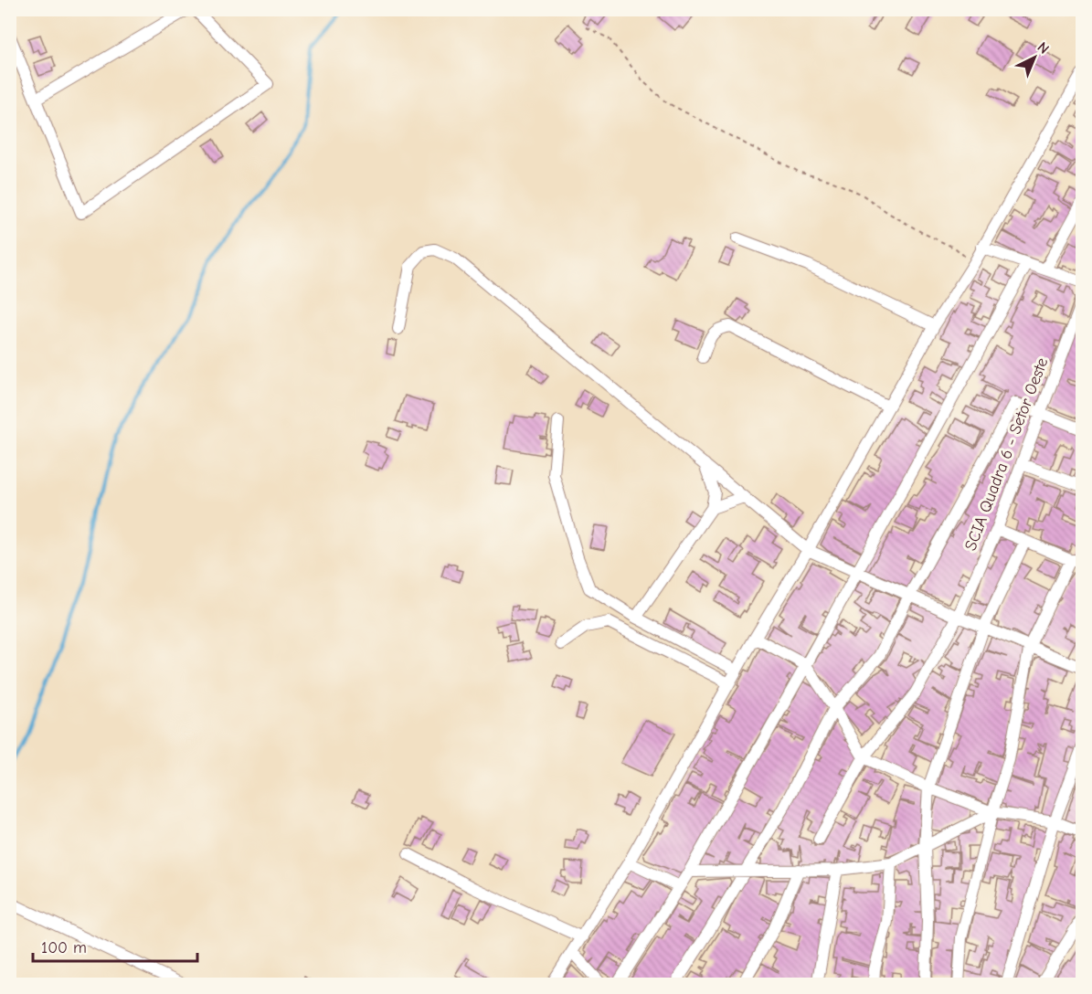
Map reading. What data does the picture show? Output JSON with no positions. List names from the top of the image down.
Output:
{
  "streets": {
    "street": ["SCIA Quadra 6 - Setor Oeste"]
  },
  "scale_bar": "100 m",
  "north": "top right"
}
